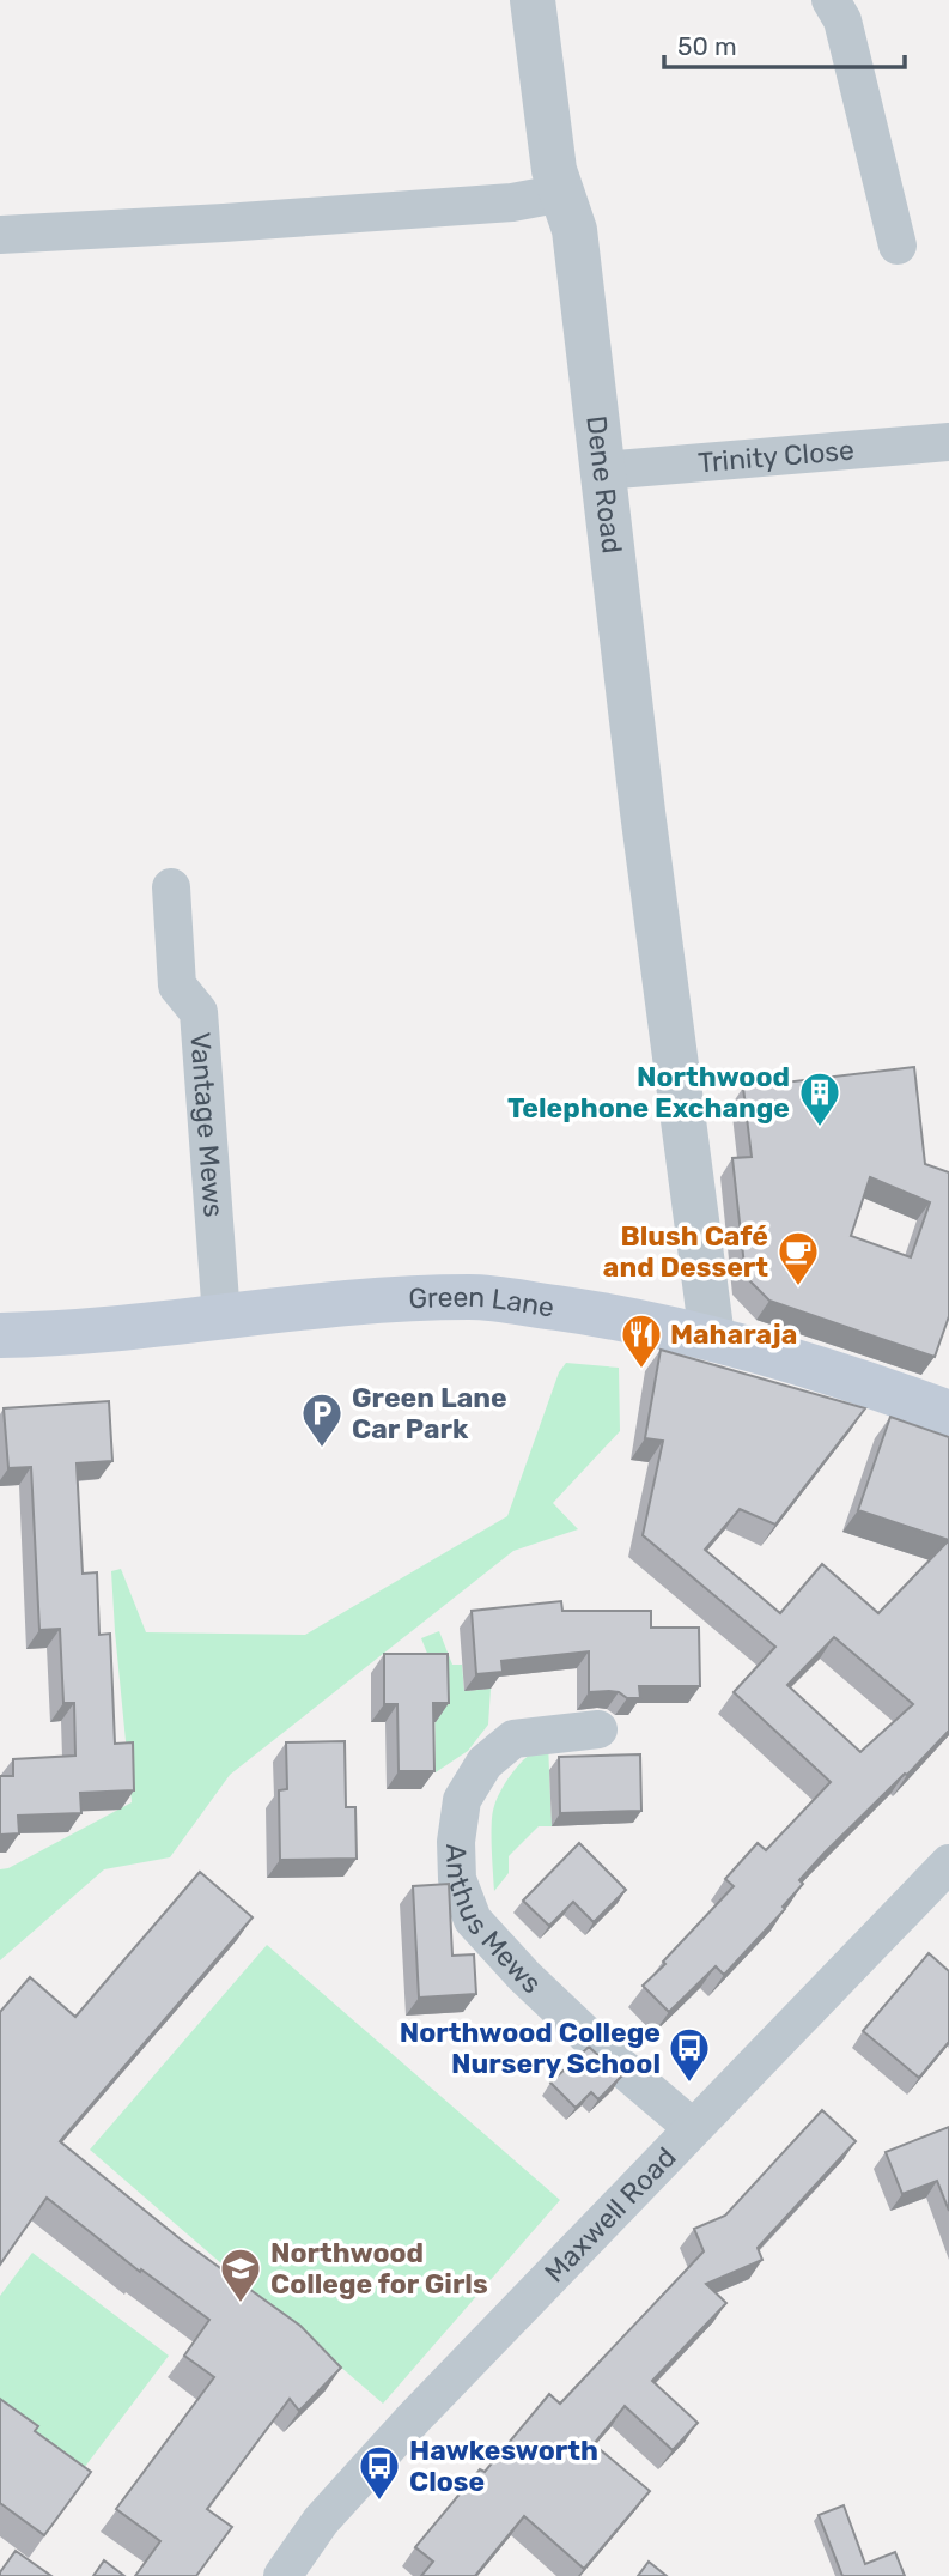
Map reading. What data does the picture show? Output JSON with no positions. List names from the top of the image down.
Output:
{
  "streets": {
    "main road": ["Green Lane"],
    "street": [
      "Trinity Close",
      "Dene Road",
      "Vantage Mews",
      "Anthus Mews",
      "Maxwell Road"
    ]
  },
  "crossings": [
    ["Trinity Close", "Dene Road"],
    ["Dene Road", "Green Lane"],
    ["Vantage Mews", "Green Lane"],
    ["Anthus Mews", "Maxwell Road"]
  ],
  "places": {
    "building": ["Northwood Telephone Exchange"],
    "cafe": ["Blush Café and Dessert"],
    "restaurant": ["Maharaja"],
    "parking": ["Green Lane Car Park"],
    "bus stop": ["Northwood College Nursery School", "Hawkesworth Close"],
    "school or university": ["Northwood College for Girls"]
  },
  "scale_bar": "50 m"
}
